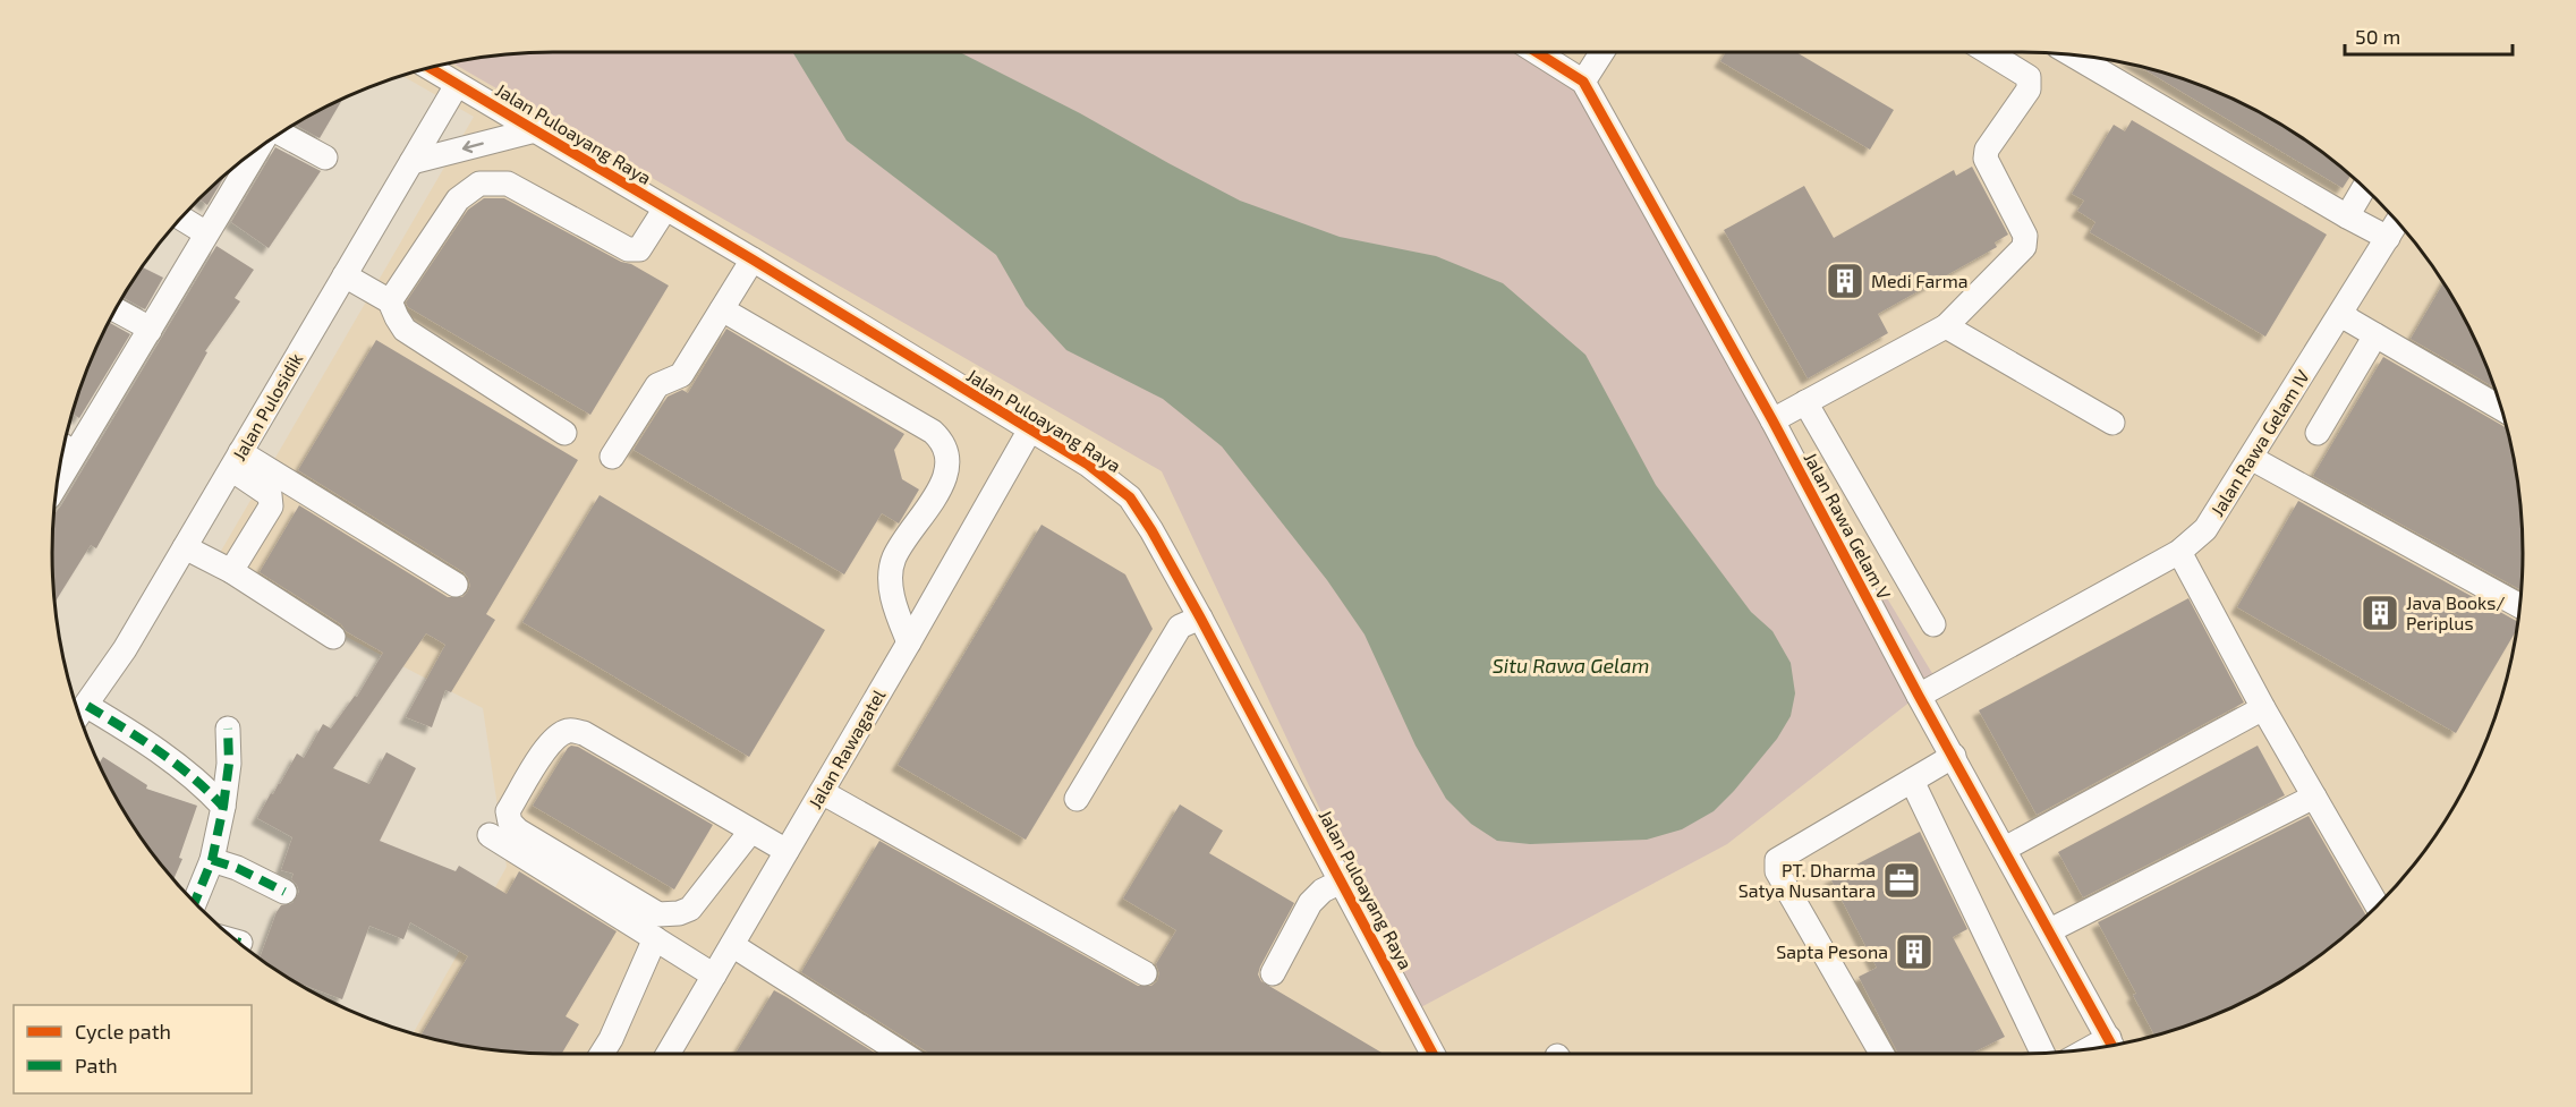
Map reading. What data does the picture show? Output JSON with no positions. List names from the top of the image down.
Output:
{
  "streets": {
    "street": [
      "Jalan Puloayang Raya",
      "Jalan Pulosidik",
      "Jalan Rawa Gelam IV",
      "Jalan Rawa Gelam V",
      "Jalan Rawagatel"
    ]
  },
  "crossings": [
    ["Jalan Puloayang Raya", "Jalan Pulosidik"],
    ["Jalan Puloayang Raya", "Jalan Rawagatel"],
    ["Jalan Rawa Gelam IV", "Jalan Rawa Gelam V"]
  ],
  "water": ["Situ Rawa Gelam"],
  "places": {
    "building": ["Medi Farma", "Java Books/ Periplus", "Sapta Pesona"],
    "office": ["PT. Dharma Satya Nusantara"]
  },
  "legend": ["Cycle path", "Path"],
  "scale_bar": "50 m"
}
